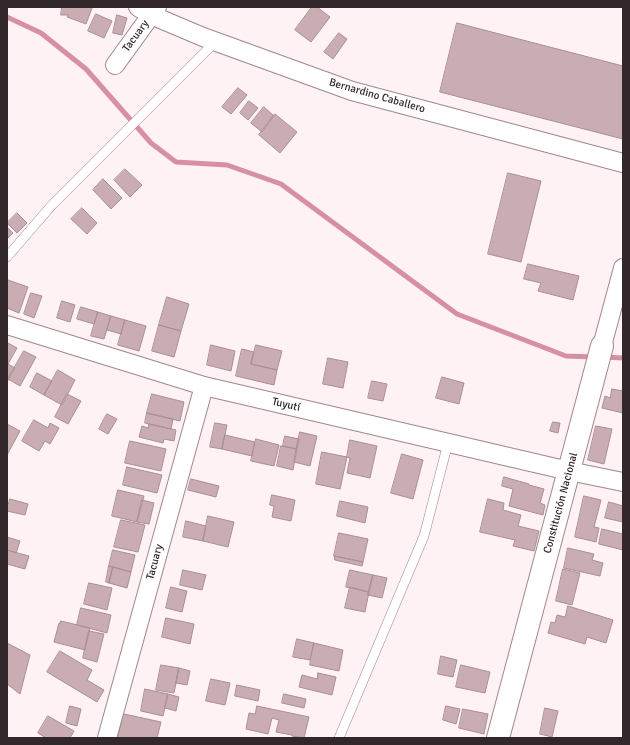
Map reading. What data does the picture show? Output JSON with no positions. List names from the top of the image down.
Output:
{
  "streets": {
    "street": [
      "Tacuary",
      "Bernardino Caballero",
      "Tuyutí",
      "Constitución Nacional"
    ]
  },
  "crossings": [
    ["Tacuary", "Bernardino Caballero"],
    ["Tacuary", "Tuyutí"],
    ["Tuyutí", "Constitución Nacional"]
  ]
}
